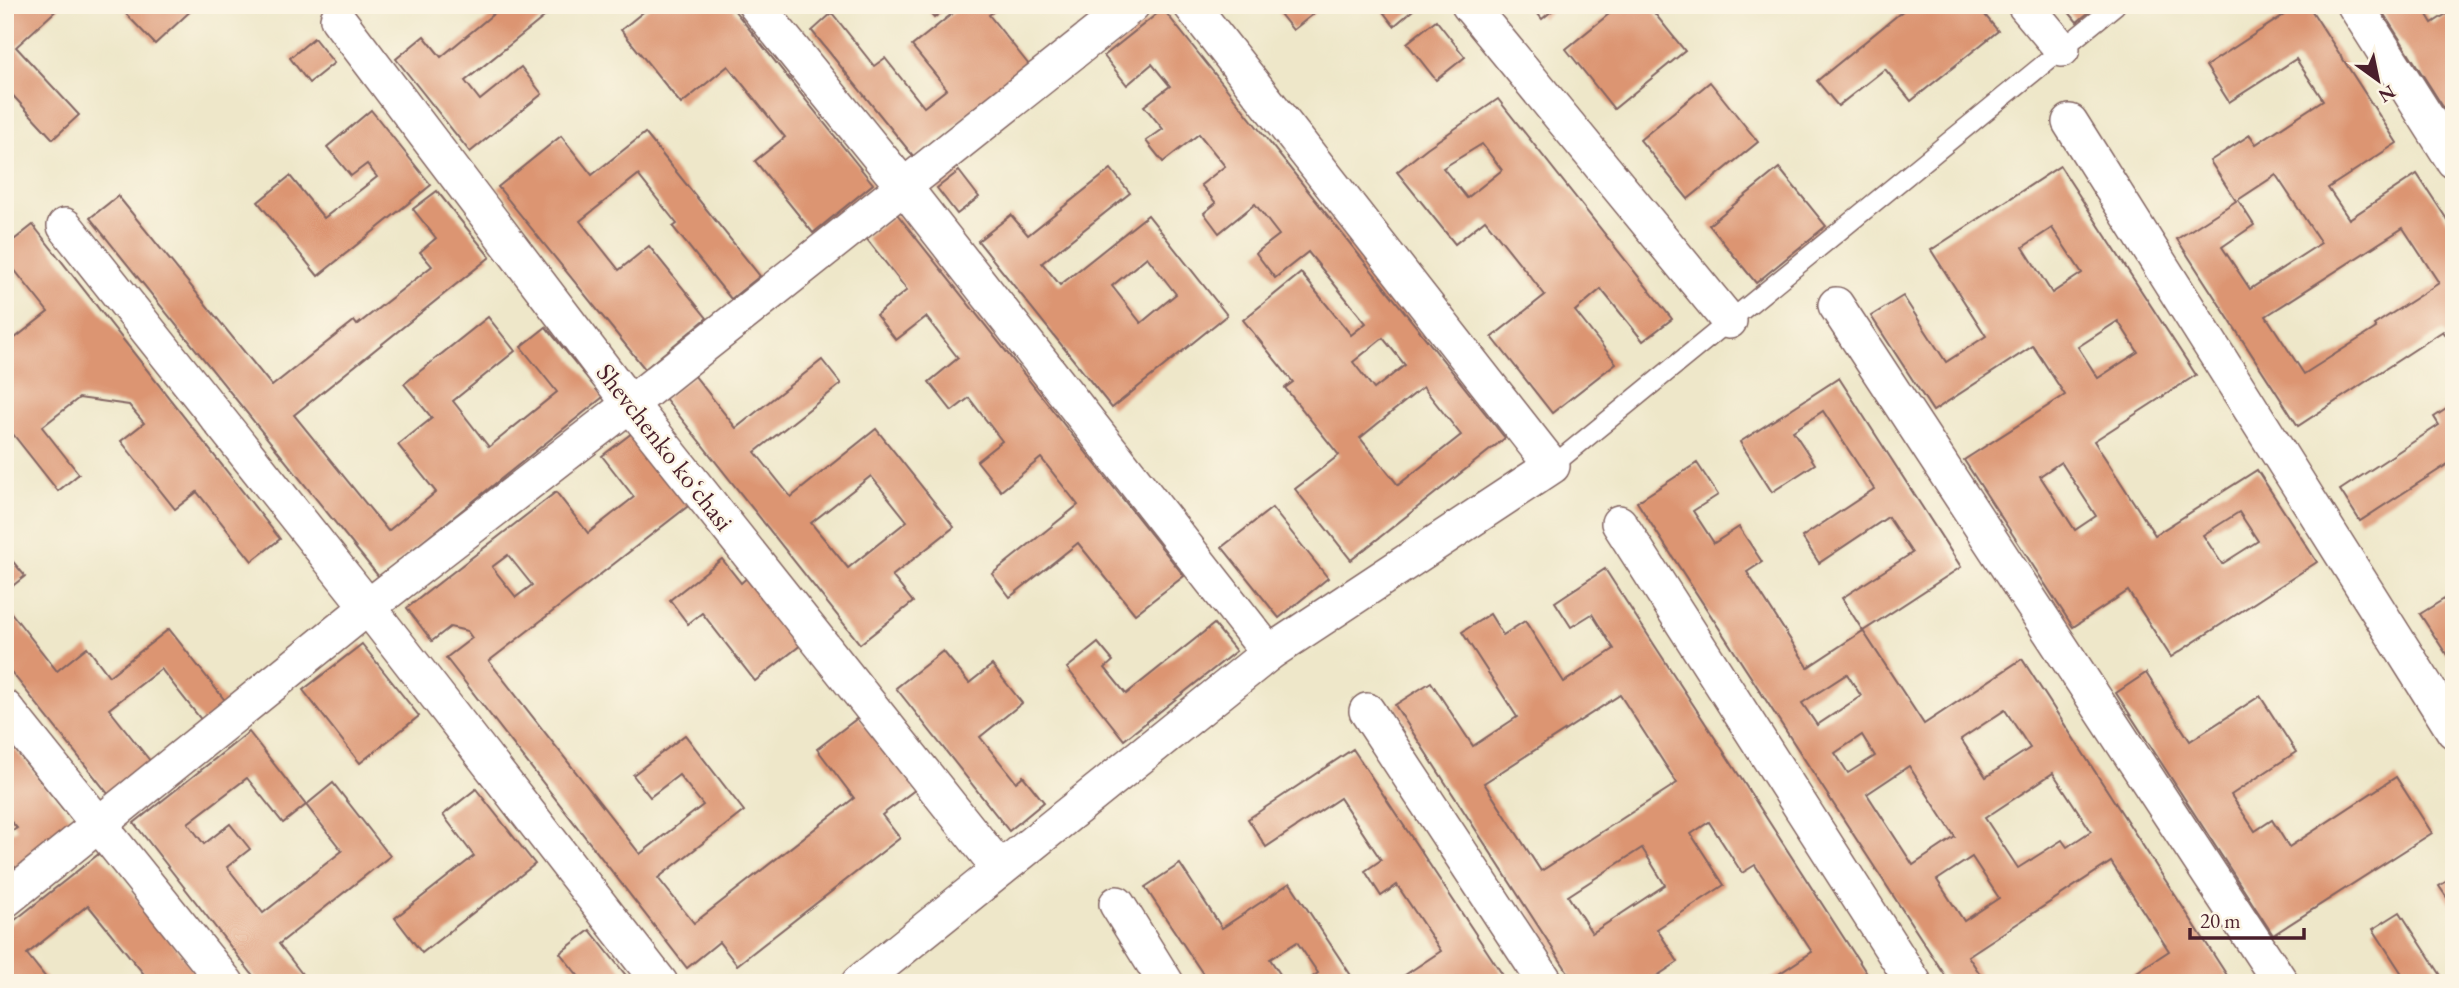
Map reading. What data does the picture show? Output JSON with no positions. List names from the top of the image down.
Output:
{
  "streets": {
    "street": ["Shevchenko koʻchasi"]
  },
  "scale_bar": "20 m",
  "north": "bottom right"
}
